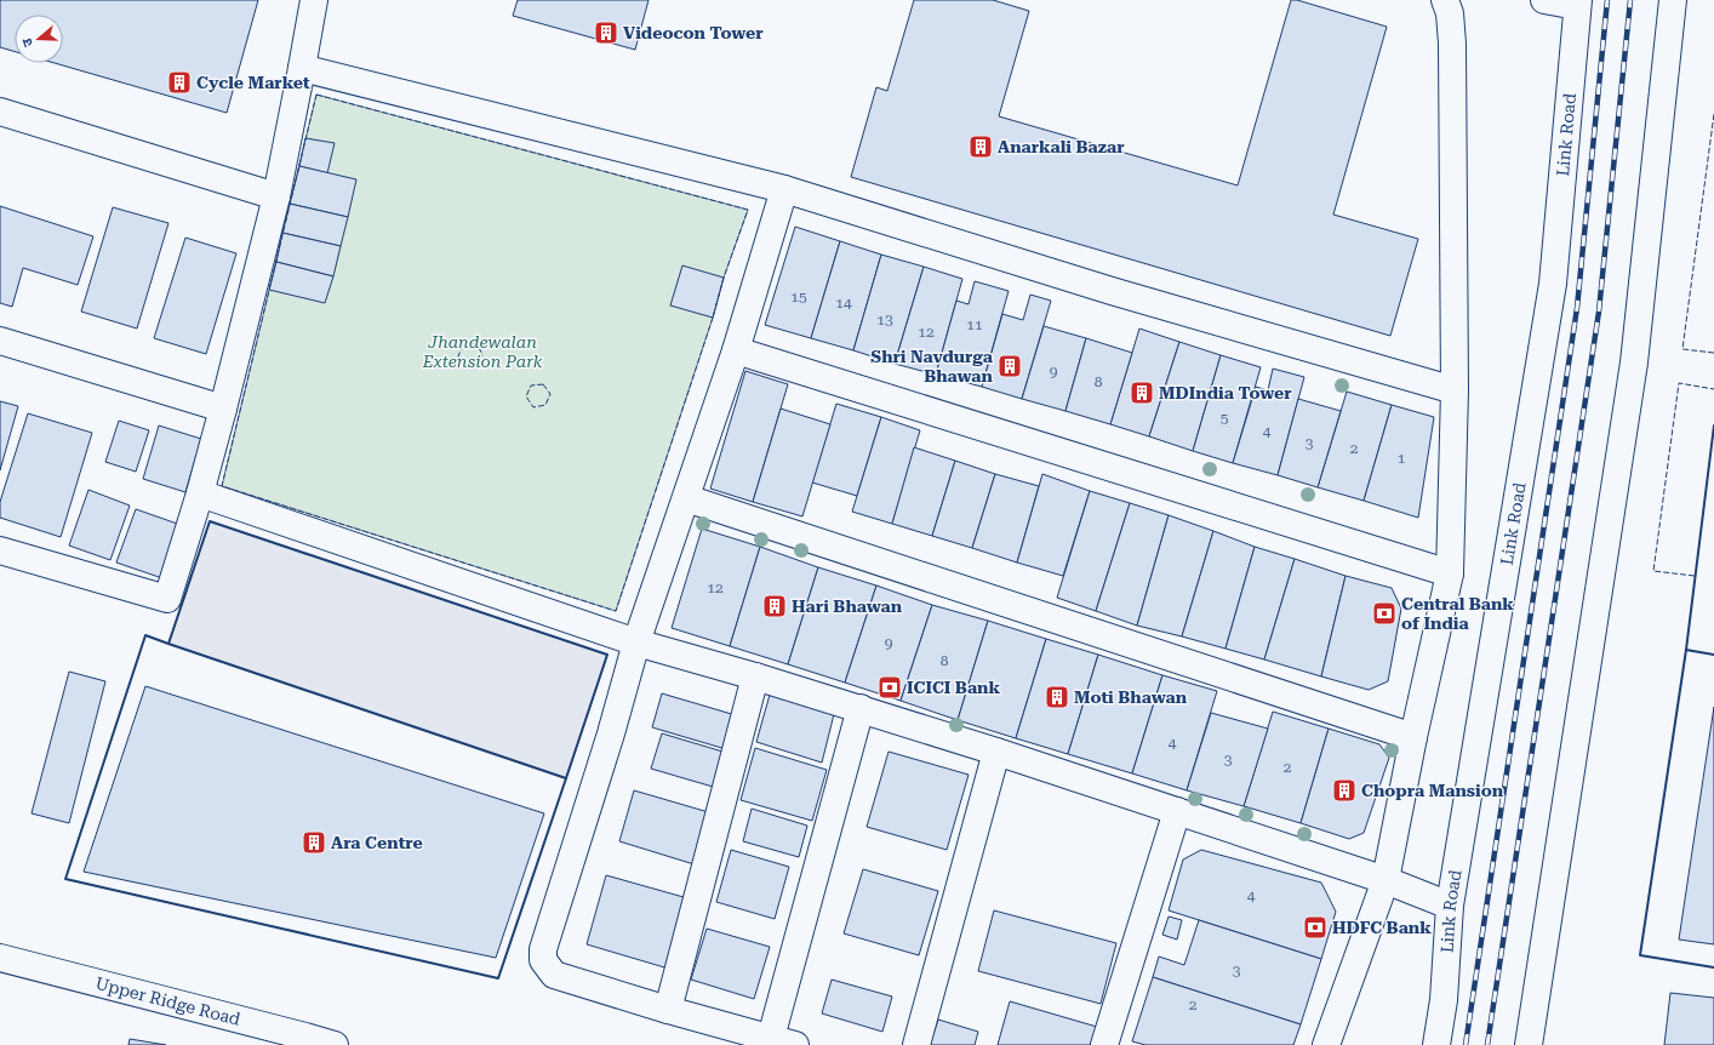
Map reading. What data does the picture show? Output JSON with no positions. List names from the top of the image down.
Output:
{
  "streets": {
    "street": ["Link Road", "Upper Ridge Road"]
  },
  "parks": ["Jhandewalan Extension Park"],
  "places": {
    "building": [
      "Videocon Tower",
      "Cycle Market",
      "Anarkali Bazar",
      "Shri Navdurga Bhawan",
      "MDIndia Tower",
      "Hari Bhawan",
      "Moti Bhawan",
      "Chopra Mansion",
      "Ara Centre"
    ],
    "bank": ["Central Bank of India", "ICICI Bank", "HDFC Bank"]
  },
  "house_numbers": [
    "15",
    "14",
    "13",
    "11",
    "12",
    "9",
    "8",
    "5",
    "4",
    "3",
    "2",
    "1",
    "12",
    "9",
    "8",
    "4",
    "3",
    "2",
    "4",
    "3",
    "2"
  ],
  "north": "left"
}
